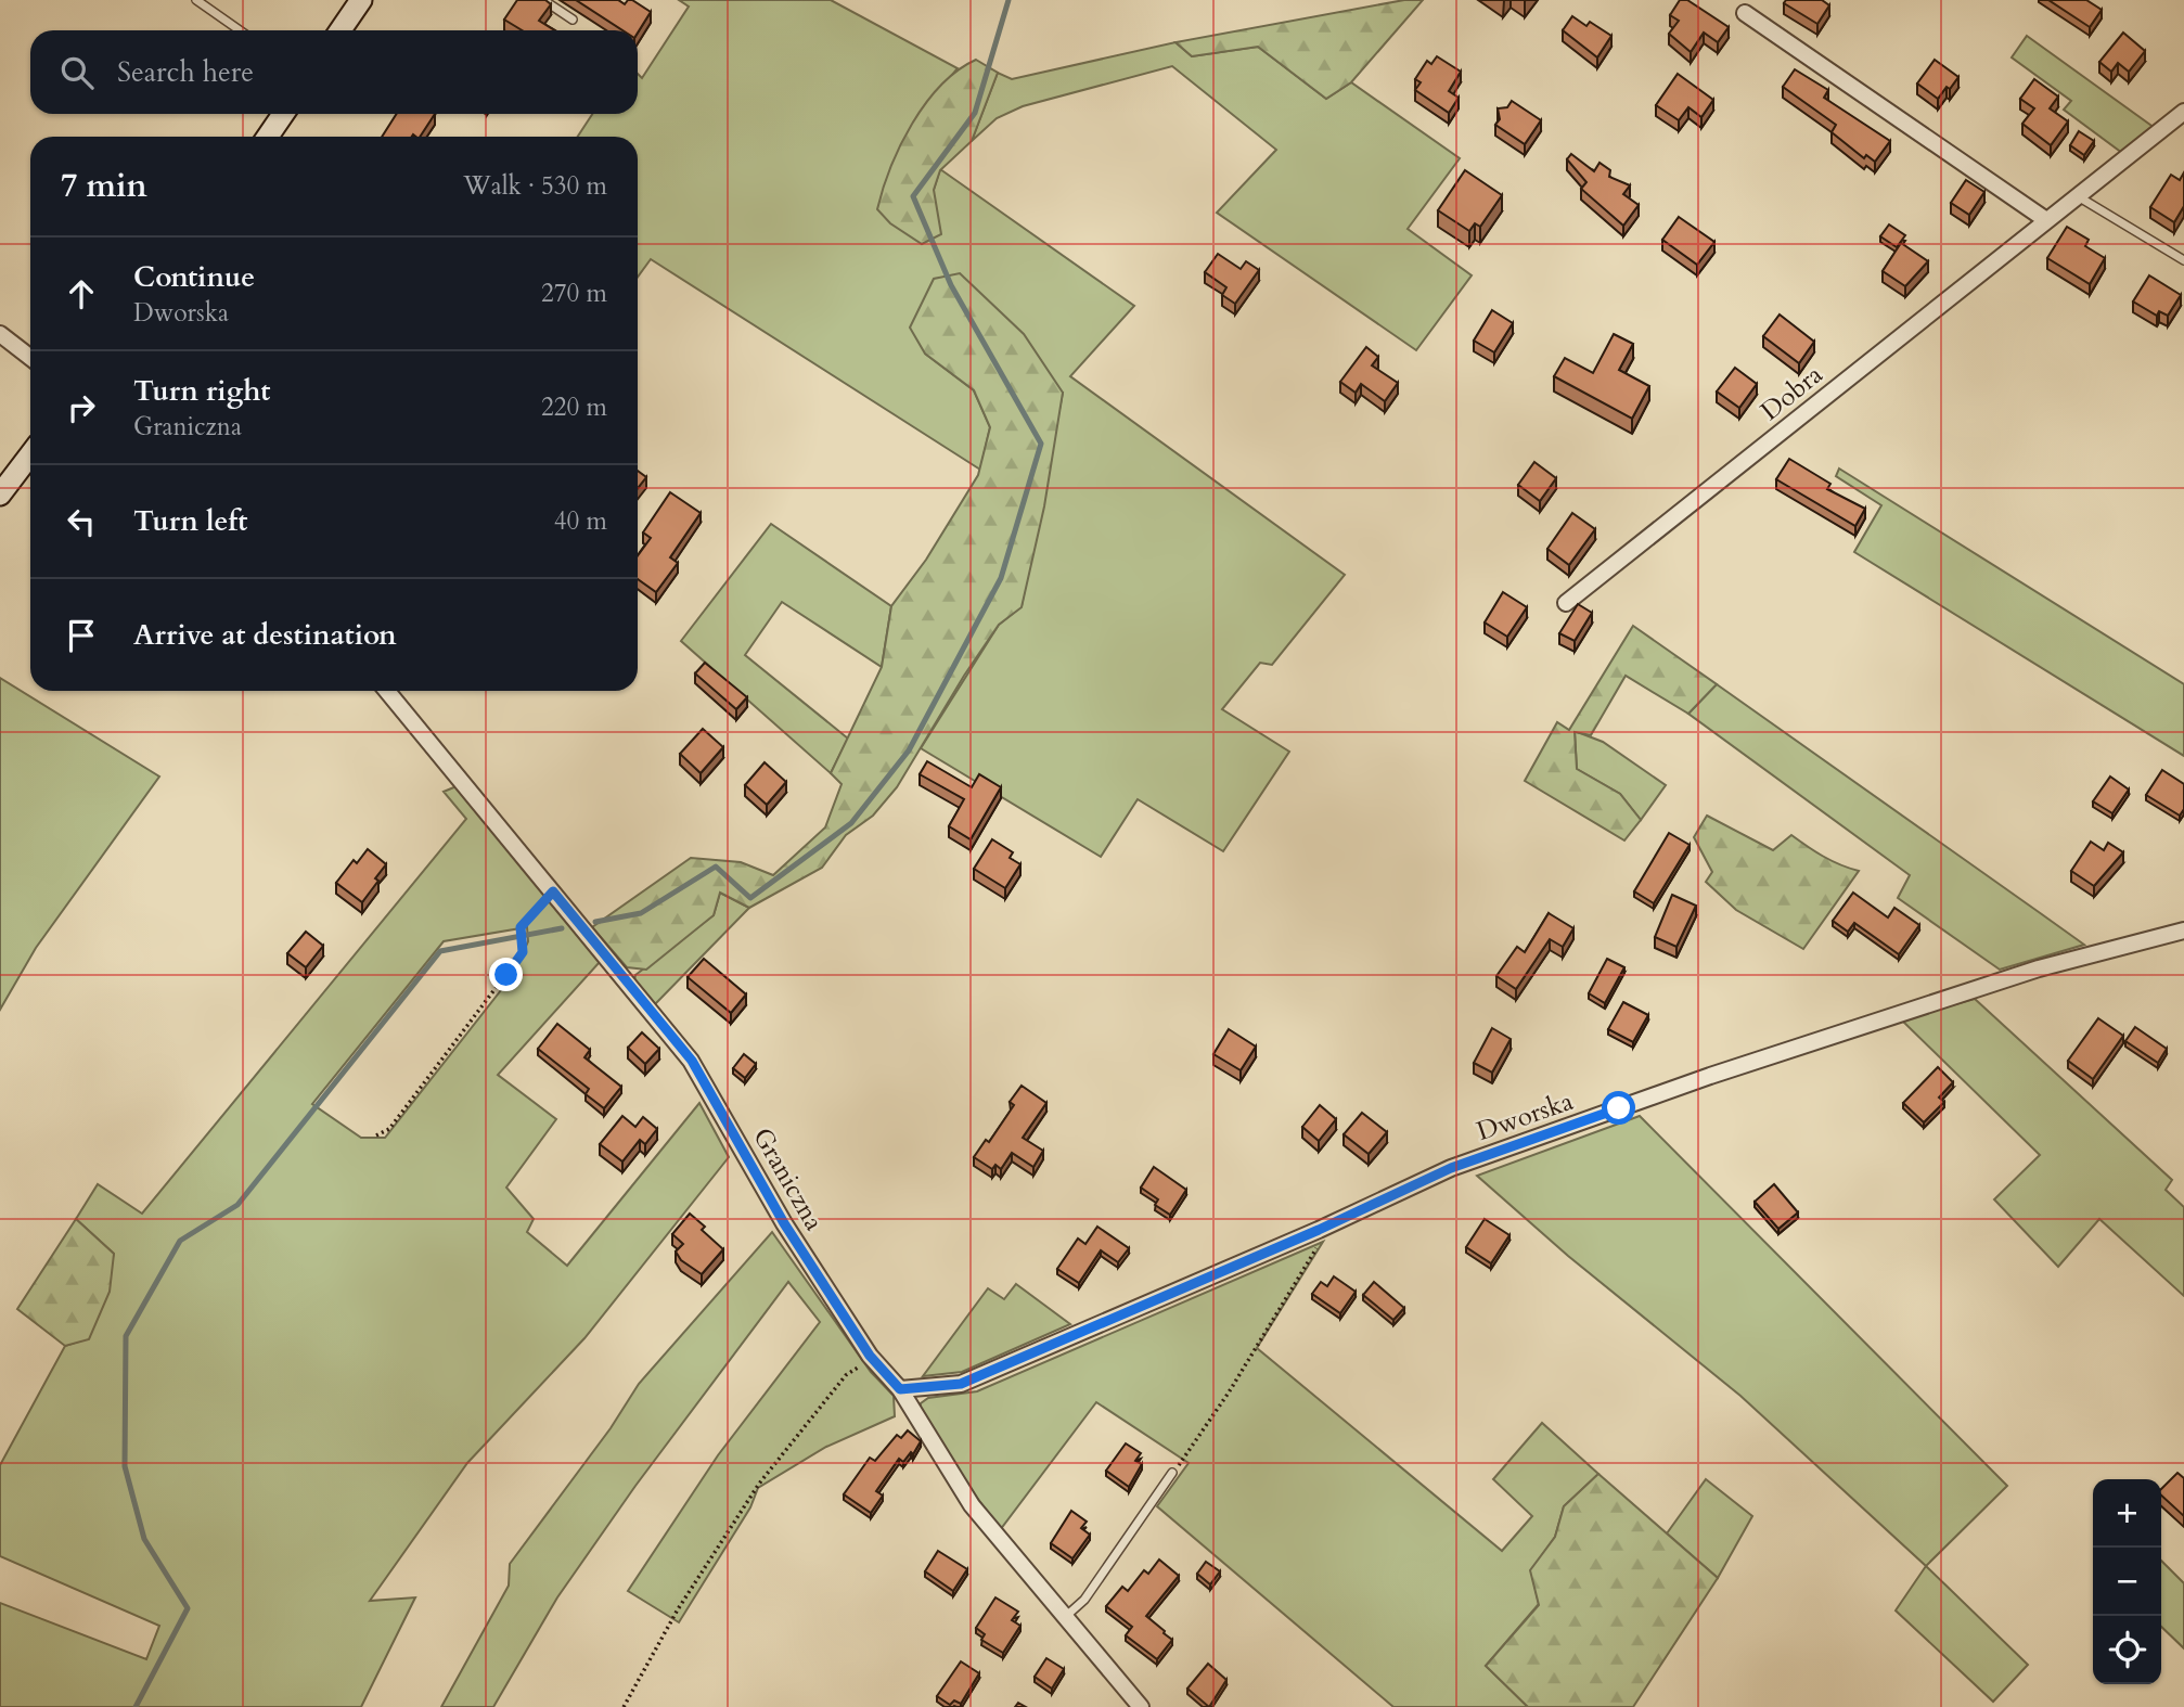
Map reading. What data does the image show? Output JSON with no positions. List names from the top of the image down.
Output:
{
  "streets": {
    "street": ["Dobra", "Dworska", "Graniczna"]
  },
  "crossings": [
    ["Dworska", "Graniczna"]
  ],
  "page": {
    "search": "Search here",
    "heading": ["7 min", "Walk · 530 m"],
    "list": [
      ["Continue", "Dworska", "270 m"],
      ["Turn right", "Graniczna", "220 m"],
      ["Turn left", "40 m"],
      "Arrive at destination"
    ],
    "map_buttons": ["+", "−"]
  }
}
